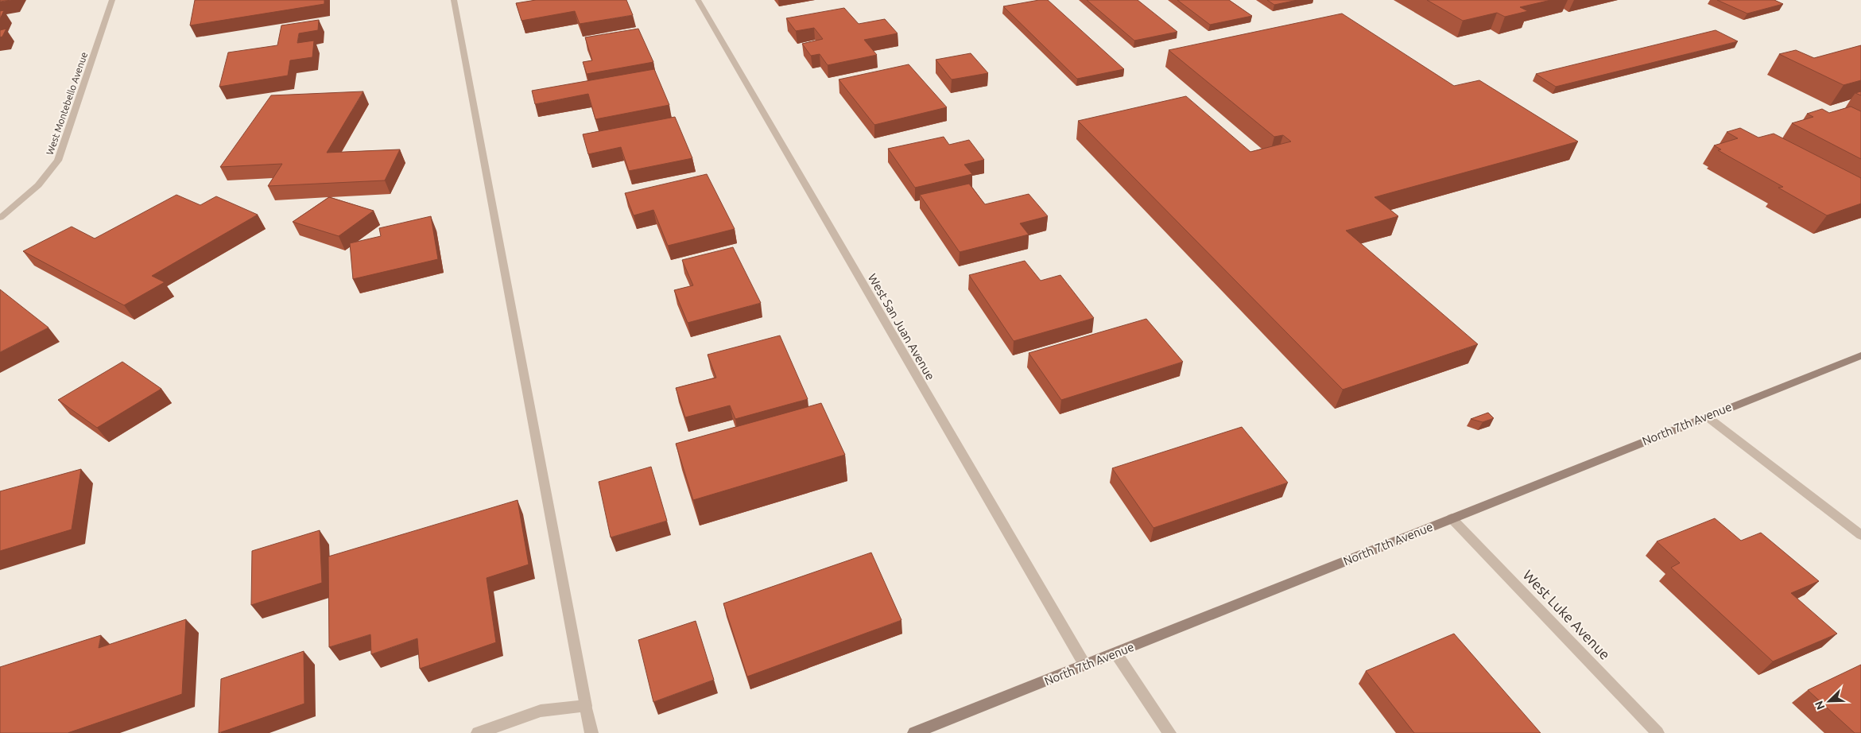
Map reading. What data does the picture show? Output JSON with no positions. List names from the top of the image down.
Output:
{
  "streets": {
    "main road": ["North 7th Avenue"],
    "street": ["West Montebello Avenue", "West San Juan Avenue", "West Luke Avenue"]
  },
  "crossings": [
    ["West San Juan Avenue", "North 7th Avenue"],
    ["North 7th Avenue", "West Luke Avenue"]
  ],
  "north": "bottom left"
}
